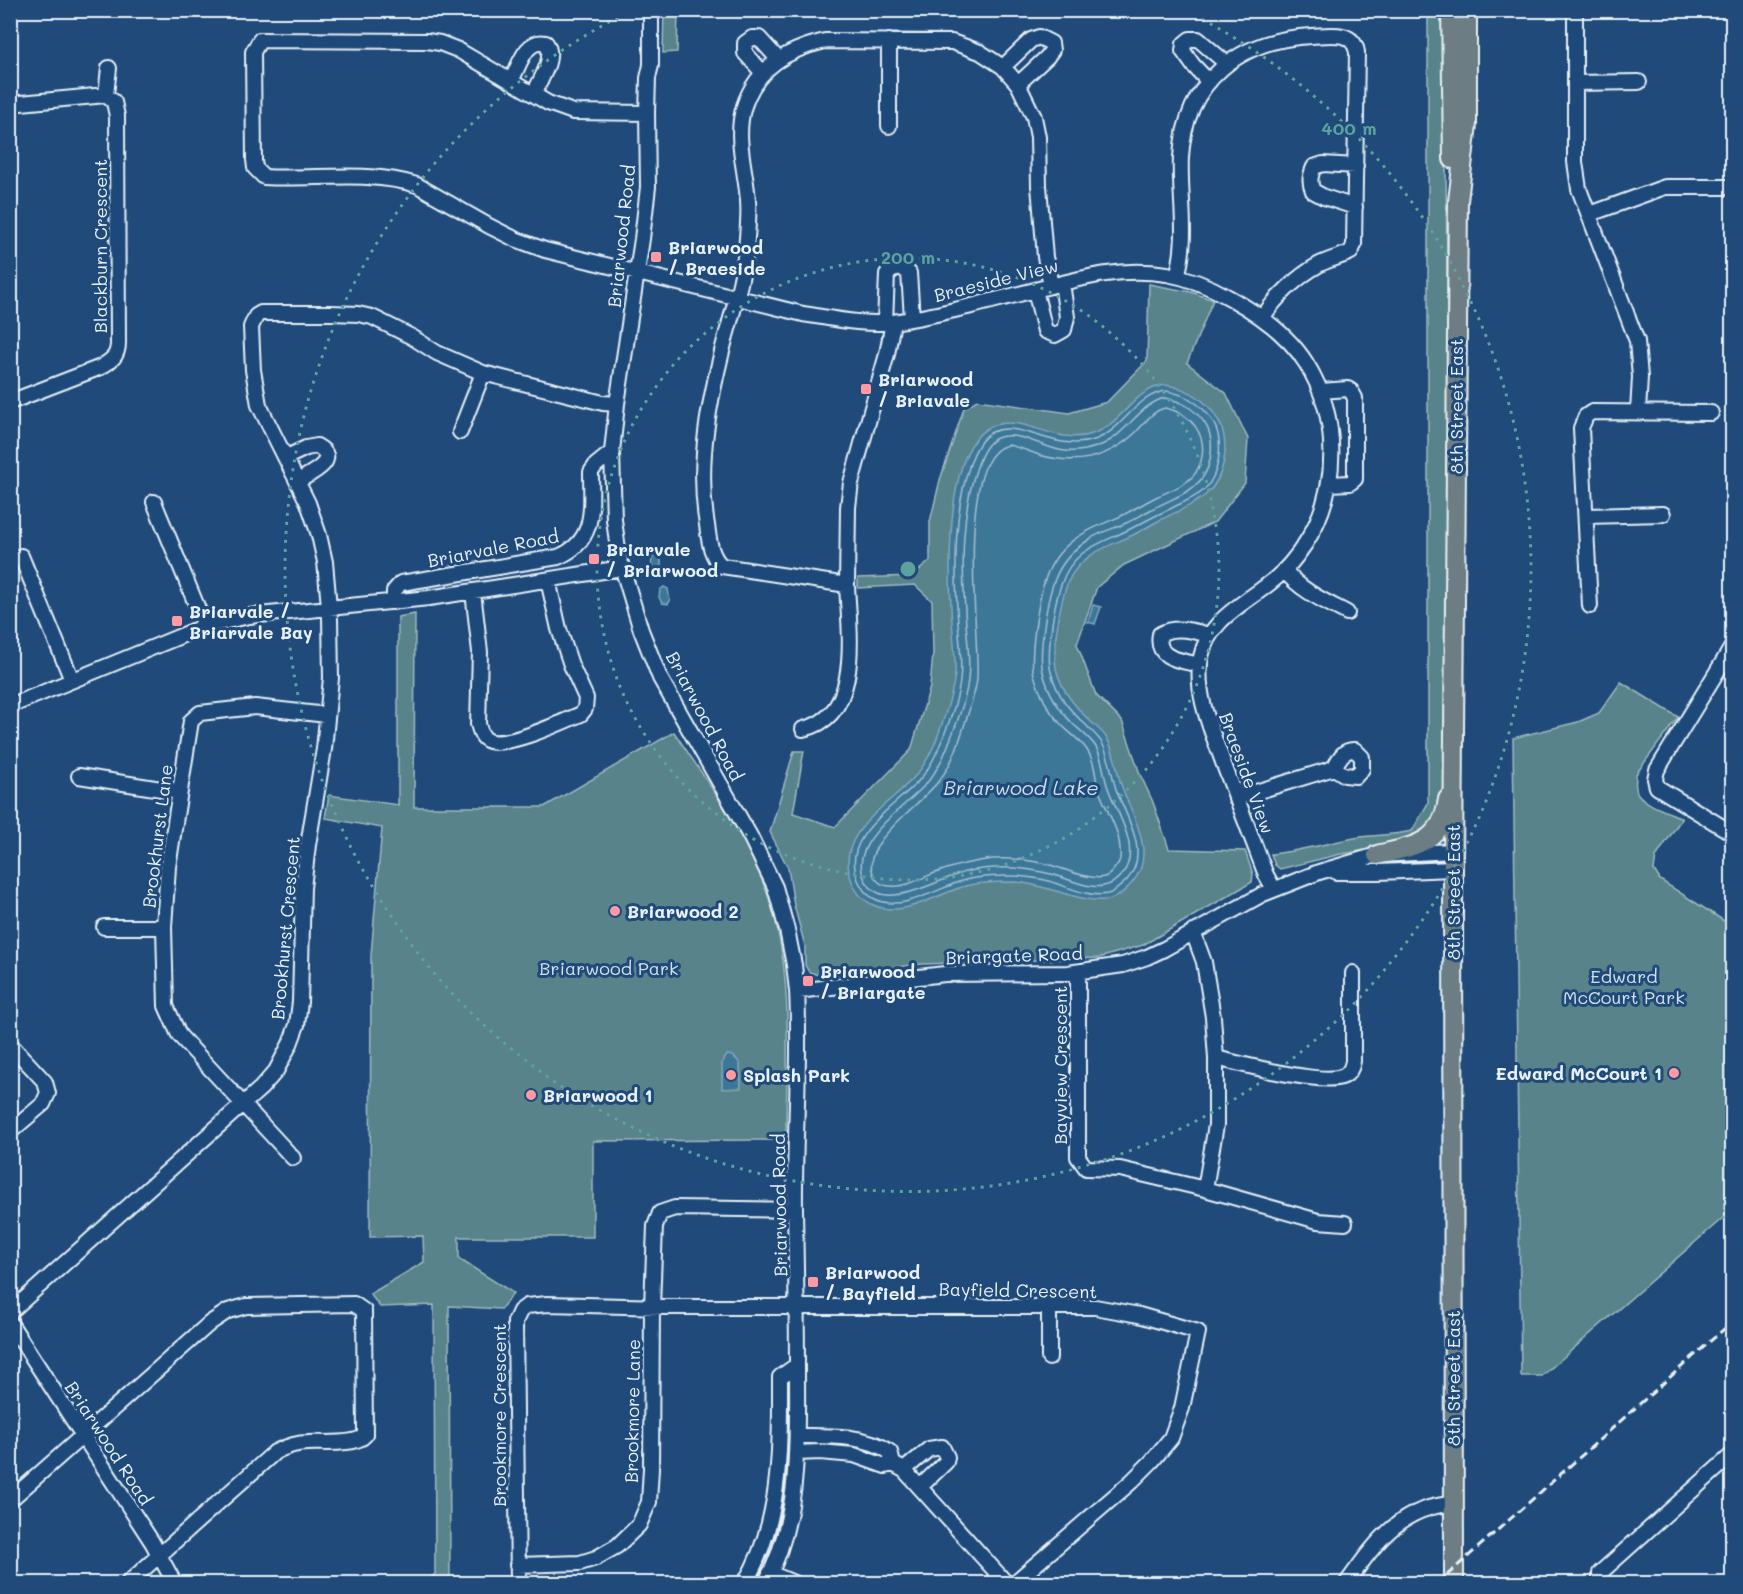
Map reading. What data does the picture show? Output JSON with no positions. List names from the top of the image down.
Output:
{
  "streets": {
    "main road": ["8th Street East"],
    "street": [
      "Briarwood Road",
      "Blackburn Crescent",
      "Braeside View",
      "Briarvale Road",
      "Brookhurst Lane",
      "Brookhurst Crescent",
      "Briargate Road",
      "Bayview Crescent",
      "Bayfield Crescent",
      "Brookmore Lane",
      "Brookmore Crescent"
    ]
  },
  "crossings": [
    ["Briarwood Road", "Braeside View"],
    ["Briarwood Road", "Briarvale Road"],
    ["Briarwood Road", "Briargate Road"],
    ["Briarwood Road", "Bayfield Crescent"],
    ["Briarwood Road", "Brookmore Lane"],
    ["Briarwood Road", "Brookmore Crescent"],
    ["Braeside View", "Briargate Road"],
    ["8th Street East", "Briargate Road"],
    ["Briarvale Road", "Brookhurst Crescent"],
    ["Brookhurst Lane", "Brookhurst Crescent"],
    ["Briargate Road", "Bayview Crescent"],
    ["Bayfield Crescent", "Brookmore Crescent"],
    ["Brookmore Lane", "Brookmore Crescent"]
  ],
  "water": ["Briarwood Lake"],
  "parks": ["Briarwood Park", "Edward McCourt Park"],
  "places": {
    "transit": [
      "Briarwood / Braeside",
      "Briarwood / Briavale",
      "Briarvale / Briarwood",
      "Briarvale / Briarvale Bay",
      "Briarwood / Briargate",
      "Briarwood / Bayfield"
    ],
    "other": [
      "Briarwood 2",
      "Edward McCourt 1",
      "Splash Park",
      "Briarwood 1"
    ]
  },
  "rings": ["400 m", "200 m"]
}
